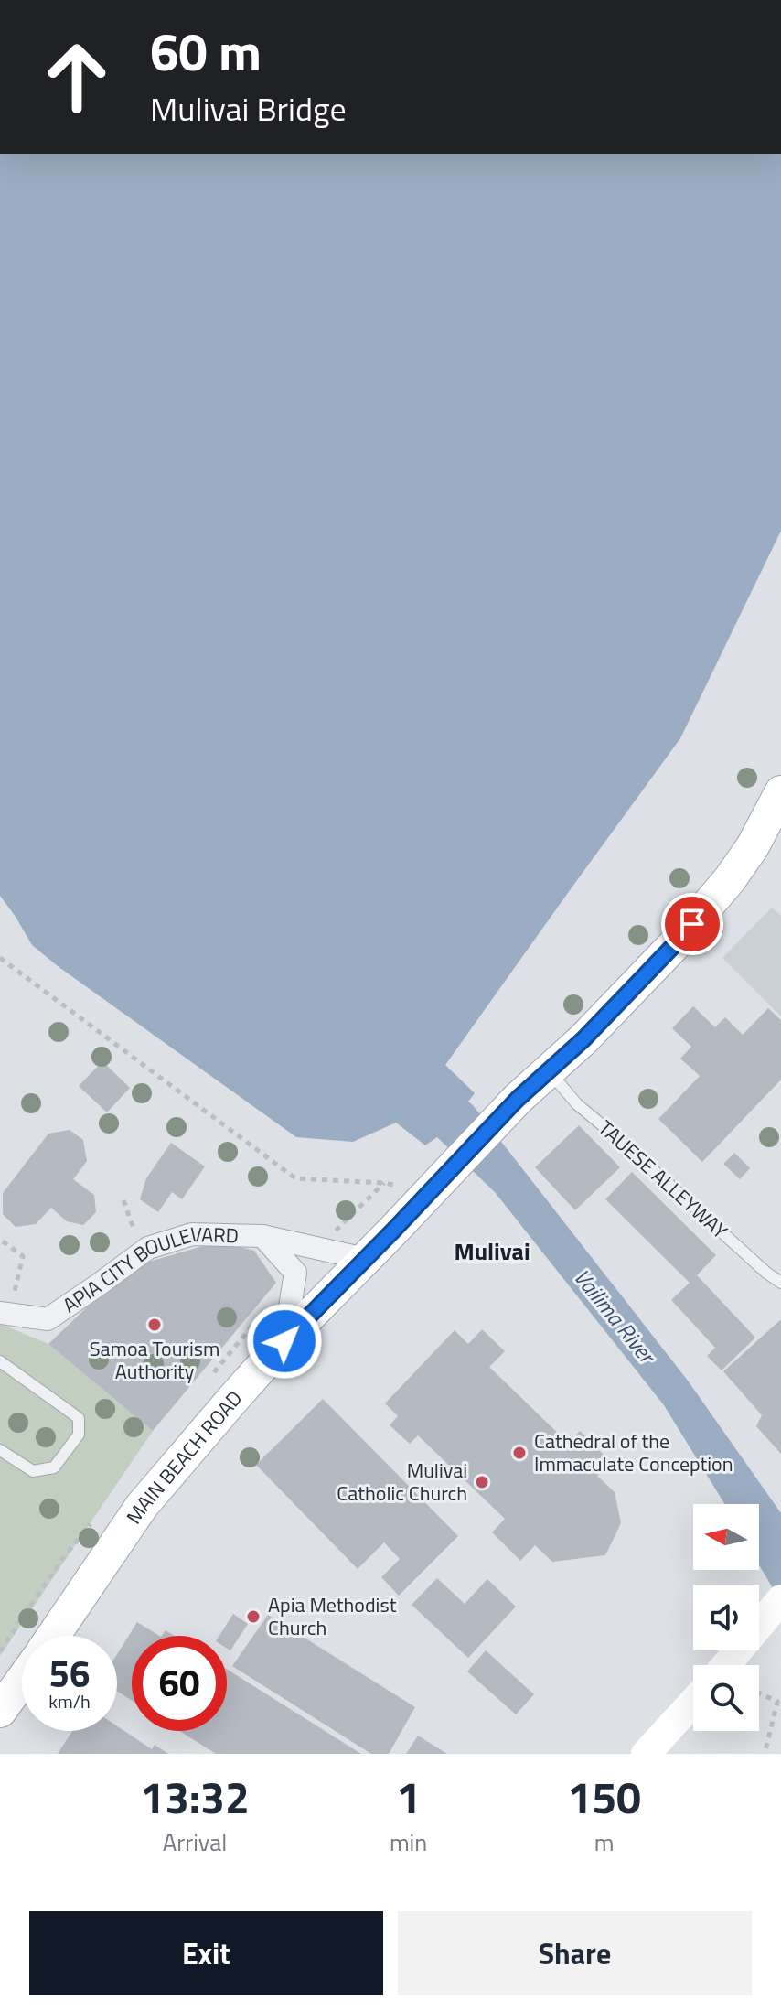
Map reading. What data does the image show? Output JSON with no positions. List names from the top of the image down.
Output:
{
  "streets": {
    "main road": ["MAIN BEACH ROAD"],
    "street": ["APIA CITY BOULEVARD"],
    "lane": ["TAUESE ALLEYWAY"]
  },
  "crossings": [
    ["TAUESE ALLEYWAY", "MAIN BEACH ROAD"],
    ["APIA CITY BOULEVARD", "MAIN BEACH ROAD"]
  ],
  "districts": ["Mulivai"],
  "water": ["Vailima River"],
  "places": [
    "Samoa Tourism Authority",
    "Cathedral of the Immaculate Conception",
    "Mulivai Catholic Church",
    "Apia Methodist Church"
  ],
  "north": "left",
  "page": {
    "turn": ["60 m", "Mulivai Bridge"],
    "speed": "56 km/h",
    "limit": "60",
    "eta": [
      "13:32",
      "Arrival",
      "1",
      "min",
      "150",
      "m"
    ],
    "buttons": ["Exit", "Share"]
  }
}
